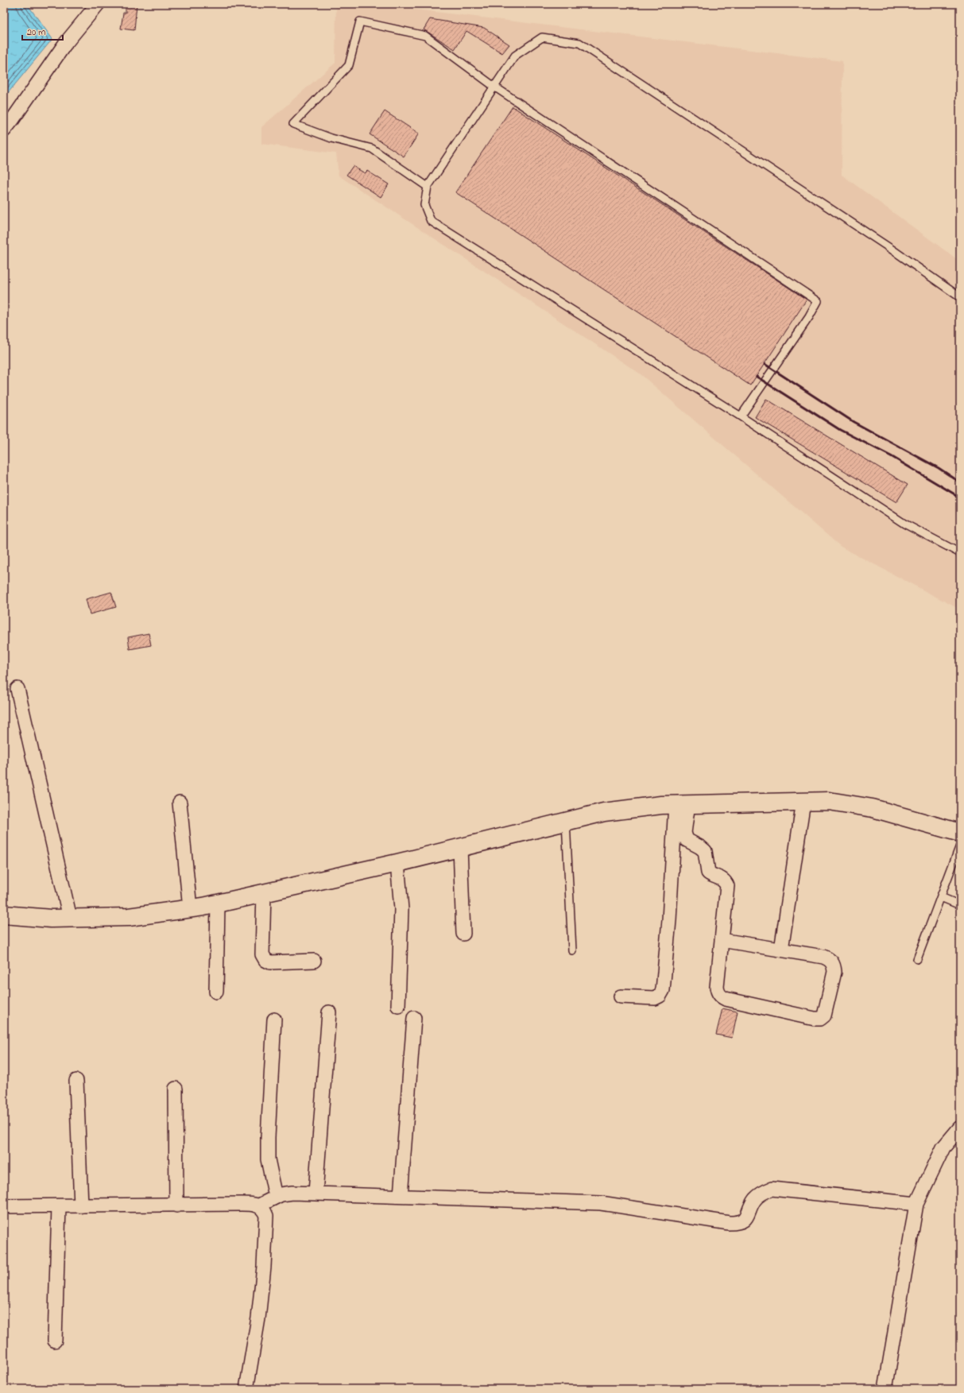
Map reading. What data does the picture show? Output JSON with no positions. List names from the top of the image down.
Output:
{
  "scale_bar": "20 m"
}
